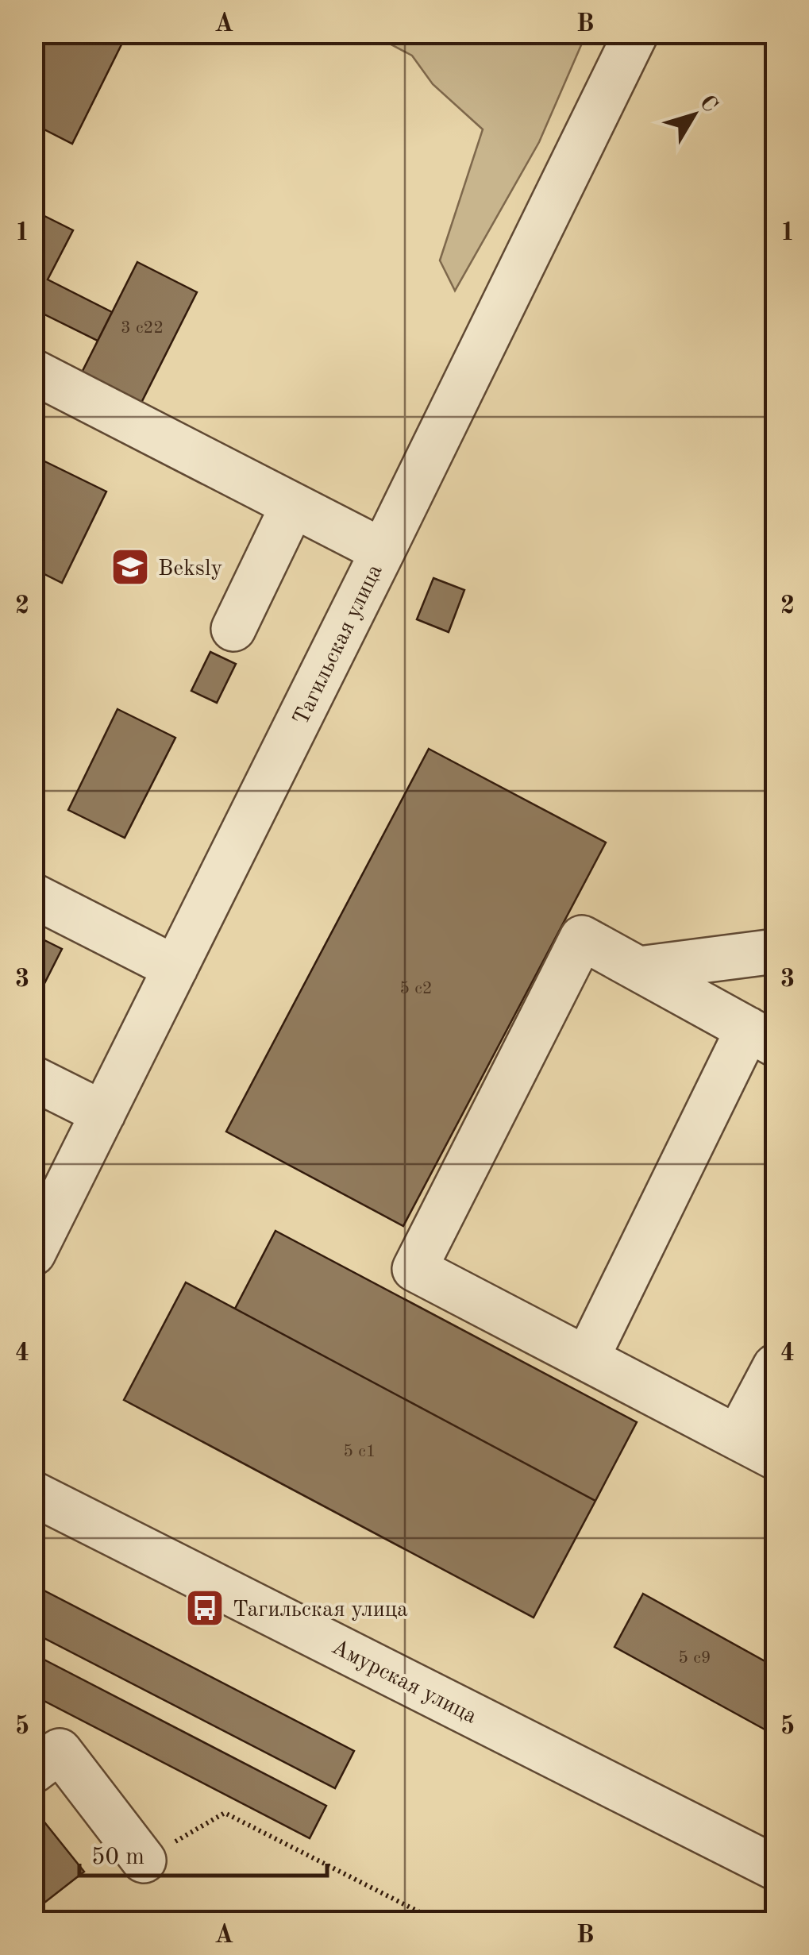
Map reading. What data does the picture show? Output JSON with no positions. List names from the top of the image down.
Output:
{
  "streets": {
    "street": ["Тагильская улица", "Амурская улица"]
  },
  "places": {
    "school or university": ["Beksly"],
    "bus stop": ["Тагильская улица"]
  },
  "house_numbers": [
    "3 с22",
    "5 с2",
    "5 с1",
    "5 с9"
  ],
  "scale_bar": "50 m",
  "north": "top right",
  "grid": {
    "columns": ["A", "B"],
    "rows": [
      "1",
      "2",
      "3",
      "4",
      "5"
    ]
  }
}
